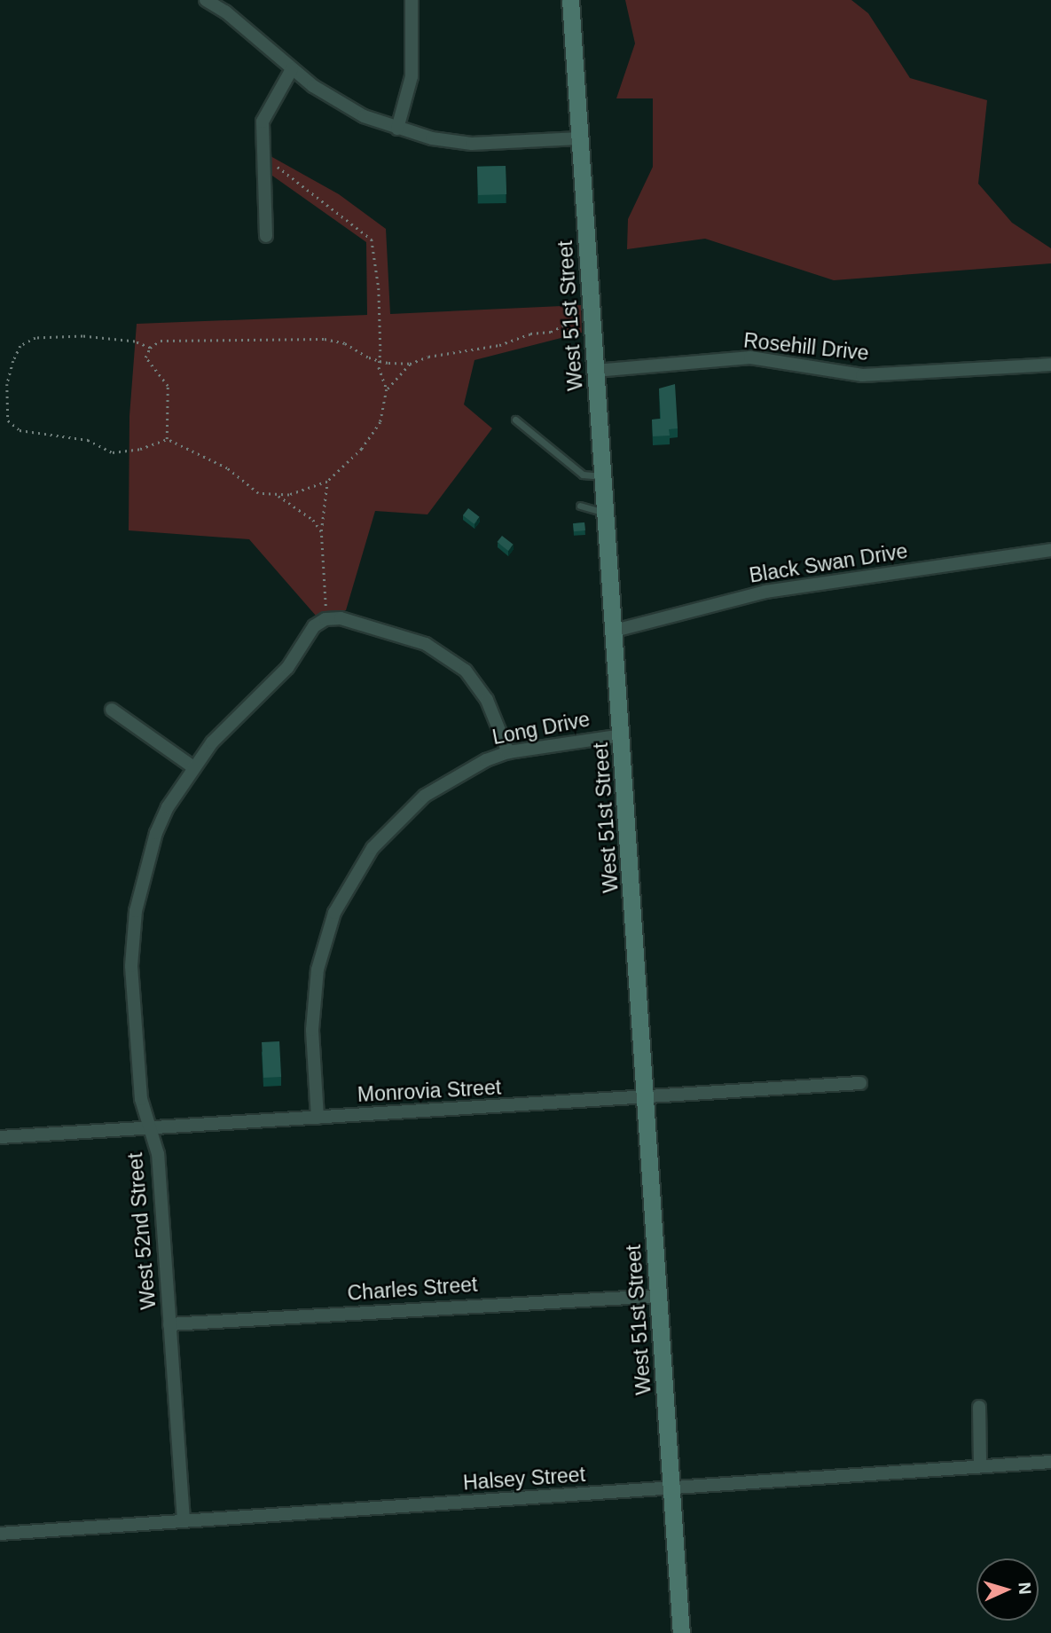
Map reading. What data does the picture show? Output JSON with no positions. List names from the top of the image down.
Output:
{
  "streets": {
    "street": [
      "West 51st Street",
      "Rosehill Drive",
      "Black Swan Drive",
      "Long Drive",
      "Monrovia Street",
      "West 52nd Street",
      "Charles Street",
      "Halsey Street"
    ]
  },
  "crossings": [
    ["West 51st Street", "Rosehill Drive"],
    ["West 51st Street", "Black Swan Drive"],
    ["West 51st Street", "Long Drive"],
    ["West 51st Street", "Monrovia Street"],
    ["West 51st Street", "Charles Street"],
    ["West 51st Street", "Halsey Street"],
    ["Long Drive", "Monrovia Street"],
    ["Monrovia Street", "West 52nd Street"],
    ["West 52nd Street", "Charles Street"],
    ["West 52nd Street", "Halsey Street"]
  ],
  "north": "right"
}
